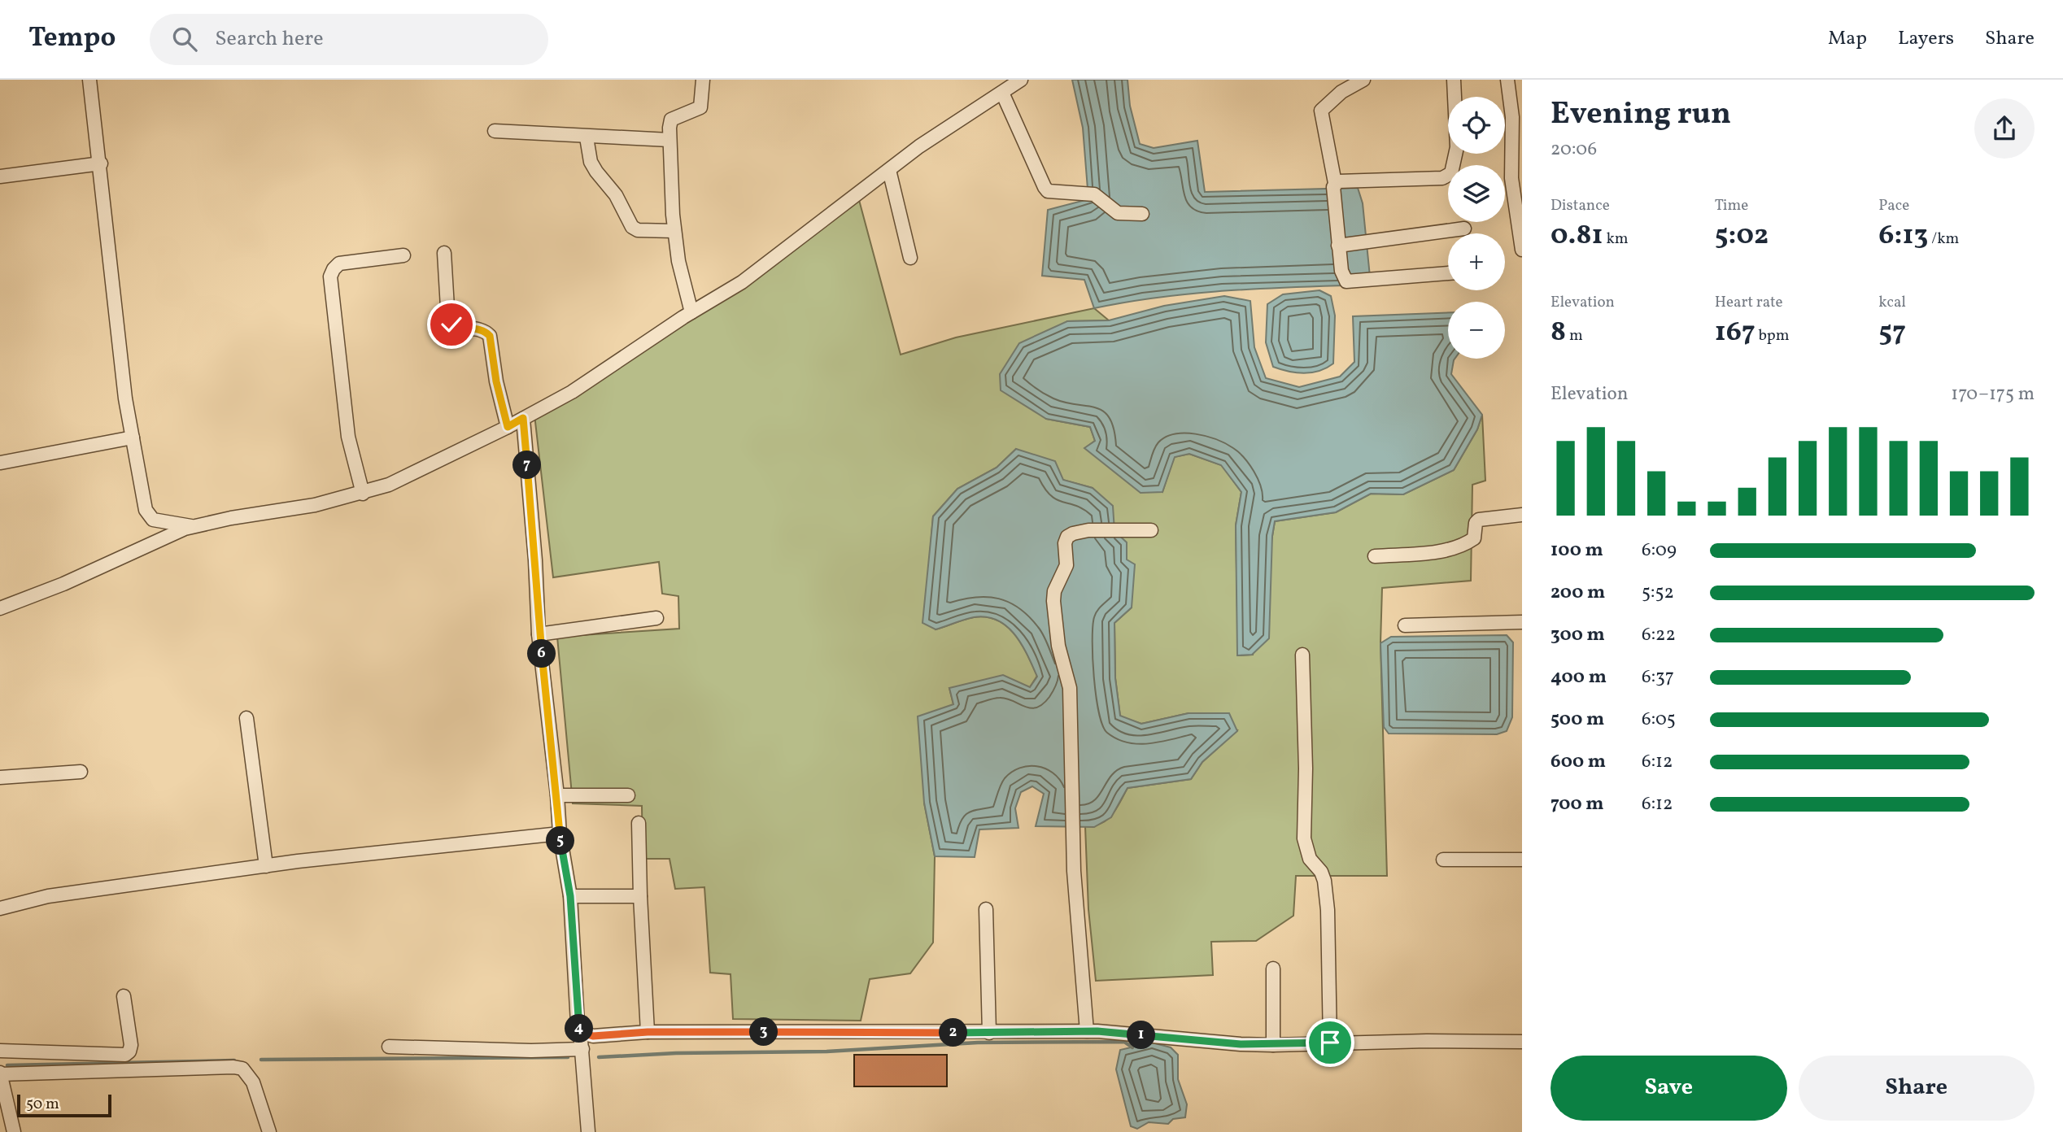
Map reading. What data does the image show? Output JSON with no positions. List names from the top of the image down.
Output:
{
  "scale_bar": "50 m",
  "page": {
    "header": "Tempo",
    "search": "Search here",
    "nav": ["Map", "Layers", "Share"],
    "heading": ["Evening run", "20:06"],
    "map_buttons": ["+", "−"],
    "stats": [
      ["Distance", "0.81 km"],
      ["Time", "5:02"],
      ["Pace", "6:13 /km"],
      ["Elevation", "8 m"],
      ["Heart rate", "167 bpm"],
      ["kcal", "57"]
    ],
    "chart": ["Elevation", "170–175 m"],
    "pins": [
      "7",
      "6",
      "5",
      "4",
      "3",
      "2",
      "1"
    ],
    "list": [
      {
        "name": "100 m",
        "note": "6:09"
      },
      {
        "name": "200 m",
        "note": "5:52"
      },
      {
        "name": "300 m",
        "note": "6:22"
      },
      {
        "name": "400 m",
        "note": "6:37"
      },
      {
        "name": "500 m",
        "note": "6:05"
      },
      {
        "name": "600 m",
        "note": "6:12"
      },
      {
        "name": "700 m",
        "note": "6:12"
      }
    ],
    "buttons": ["Save", "Share"],
    "scale": "50 m"
  }
}
